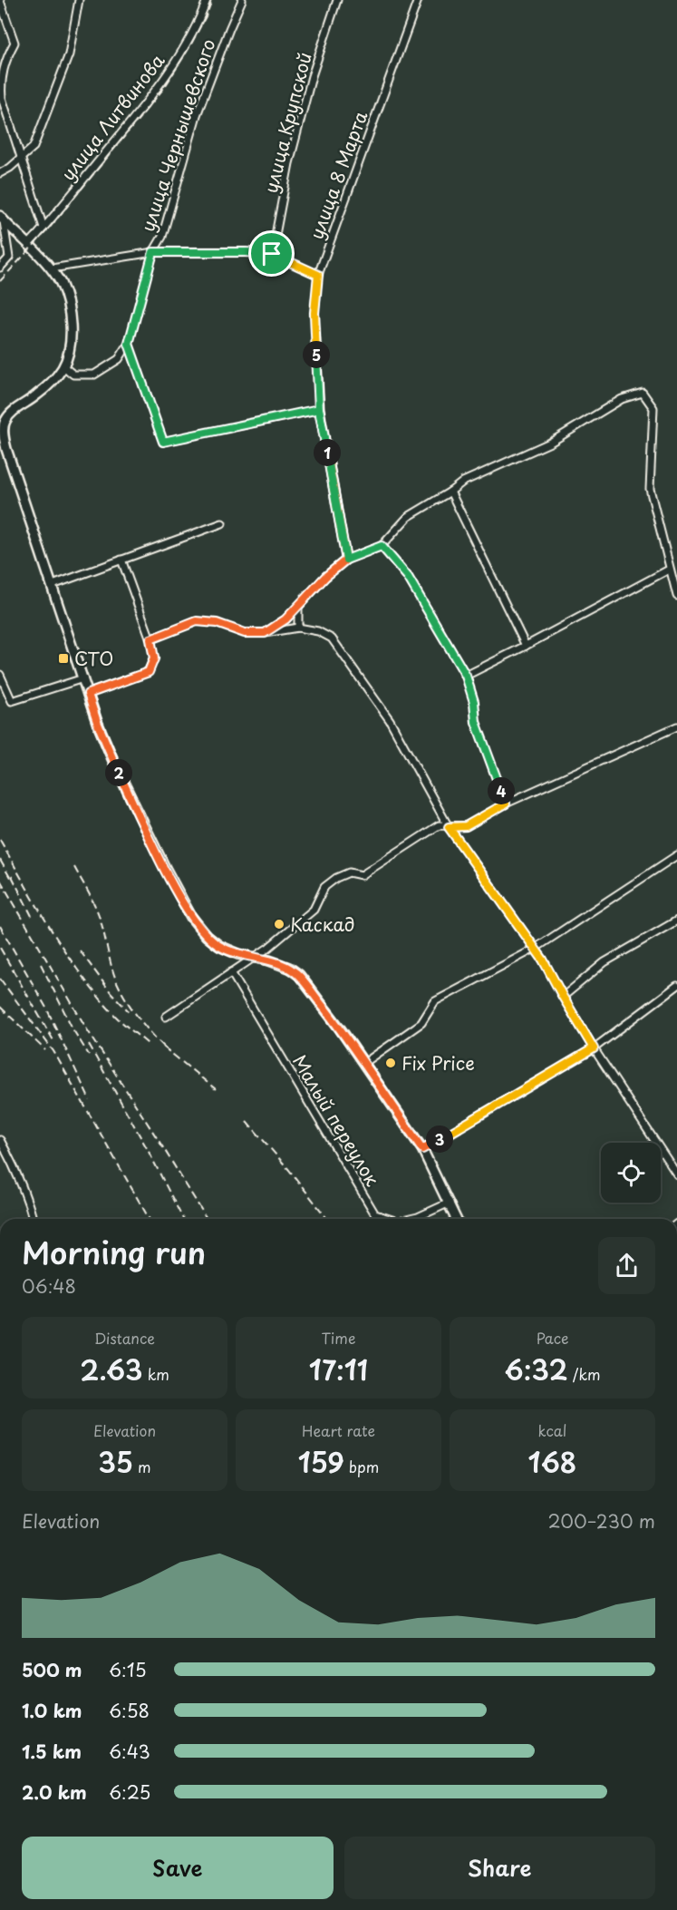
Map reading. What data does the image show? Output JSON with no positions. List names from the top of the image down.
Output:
{
  "streets": {
    "street": [
      "улица Литвинова",
      "улица Крупской",
      "улица Чернышевского",
      "улица 8 Марта",
      "Малый переулок"
    ]
  },
  "places": {
    "transit": ["СТО"],
    "other": ["Каскад", "Fix Price"]
  },
  "page": {
    "pins": [
      "5",
      "1",
      "2",
      "4",
      "3"
    ],
    "heading": ["Morning run", "06:48"],
    "stats": [
      ["Distance", "2.63 km"],
      ["Time", "17:11"],
      ["Pace", "6:32 /km"],
      ["Elevation", "35 m"],
      ["Heart rate", "159 bpm"],
      ["kcal", "168"]
    ],
    "chart": ["Elevation", "200–230 m"],
    "list": [
      {
        "name": "500 m",
        "note": "6:15"
      },
      {
        "name": "1.0 km",
        "note": "6:58"
      },
      {
        "name": "1.5 km",
        "note": "6:43"
      },
      {
        "name": "2.0 km",
        "note": "6:25"
      }
    ],
    "buttons": ["Save", "Share"]
  }
}
